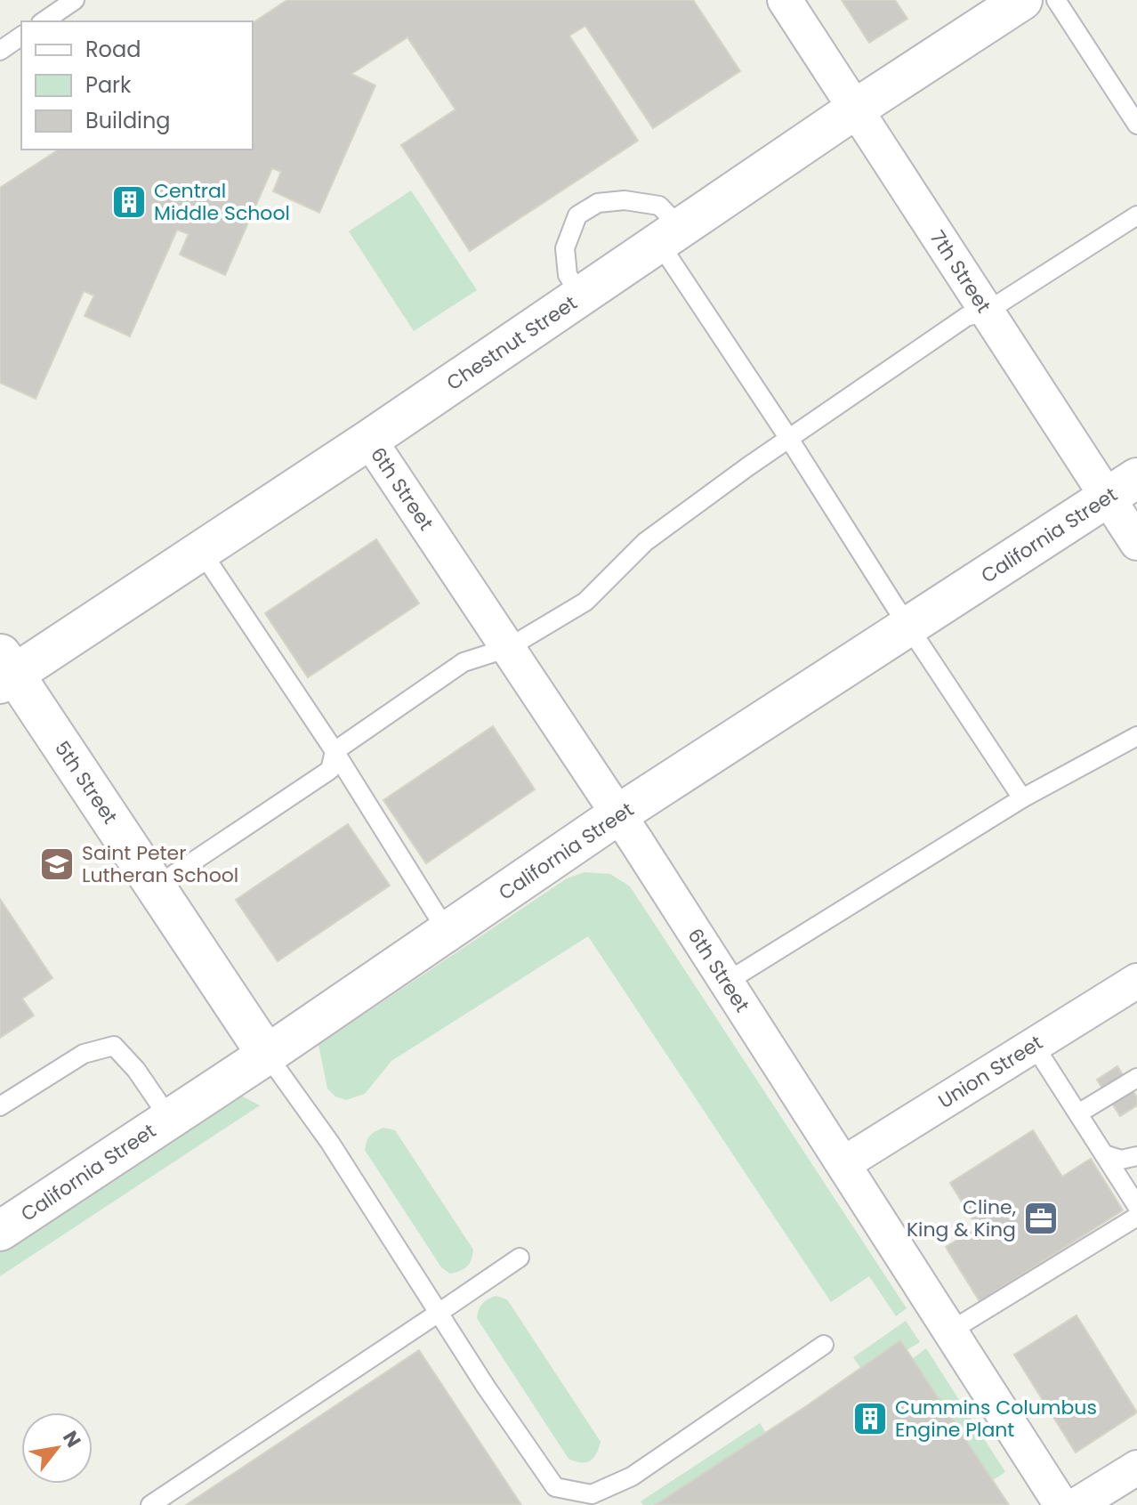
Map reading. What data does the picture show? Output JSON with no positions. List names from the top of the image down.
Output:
{
  "streets": {
    "street": [
      "7th Street",
      "Chestnut Street",
      "6th Street",
      "California Street",
      "5th Street",
      "Union Street"
    ]
  },
  "crossings": [
    ["7th Street", "Chestnut Street"],
    ["7th Street", "California Street"],
    ["Chestnut Street", "6th Street"],
    ["Chestnut Street", "5th Street"],
    ["6th Street", "California Street"],
    ["6th Street", "Union Street"],
    ["California Street", "5th Street"]
  ],
  "places": {
    "building": ["Central Middle School", "Cummins Columbus Engine Plant"],
    "school or university": ["Saint Peter Lutheran School"],
    "office": ["Cline, King & King"]
  },
  "legend": ["Road", "Park", "Building"],
  "north": "top right"
}
